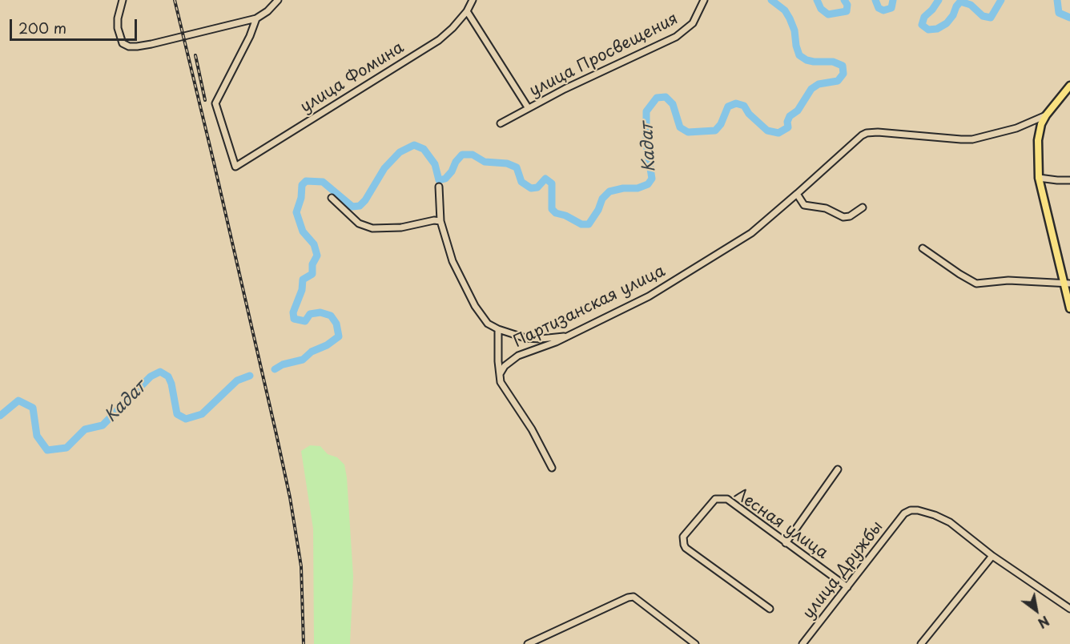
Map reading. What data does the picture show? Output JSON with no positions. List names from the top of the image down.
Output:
{
  "streets": {
    "street": [
      "улица Просвещения",
      "улица Фомина",
      "Партизанская улица",
      "Лесная улица",
      "улица Дружбы"
    ]
  },
  "crossings": [
    ["улица Просвещения", "улица Фомина"],
    ["Лесная улица", "улица Дружбы"]
  ],
  "water": ["Кадат"],
  "scale_bar": "200 m",
  "north": "bottom right"
}
